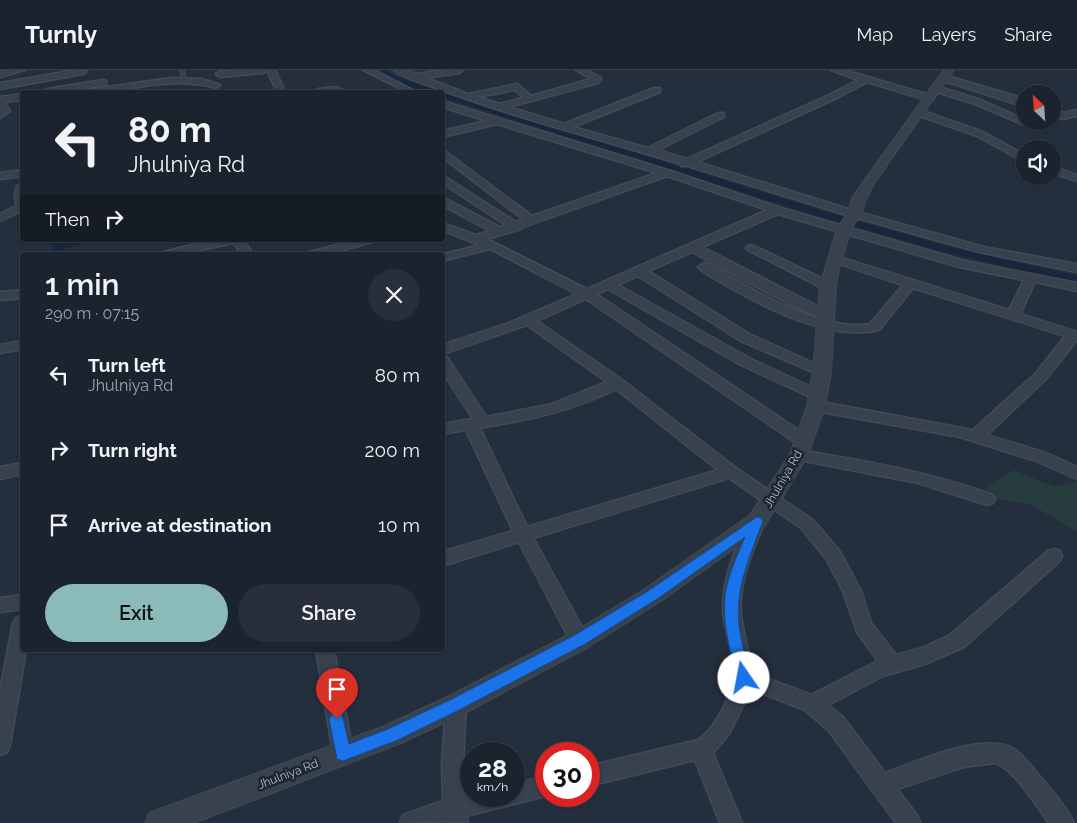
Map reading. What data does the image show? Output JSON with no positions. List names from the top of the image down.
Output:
{
  "streets": {
    "street": ["Jhulniya Rd"]
  },
  "north": "top left",
  "page": {
    "header": "Turnly",
    "nav": ["Map", "Layers", "Share"],
    "turn": ["80 m", "Jhulniya Rd"],
    "then": "Then",
    "heading": ["1 min", "290 m · 07:15"],
    "list": [
      {
        "name": "Turn left",
        "note": "Jhulniya Rd",
        "value": "80 m"
      },
      {
        "name": "Turn right",
        "value": "200 m"
      },
      {
        "name": "Arrive at destination",
        "value": "10 m"
      }
    ],
    "buttons": ["Exit", "Share"],
    "speed": "28 km/h",
    "limit": "30"
  }
}
